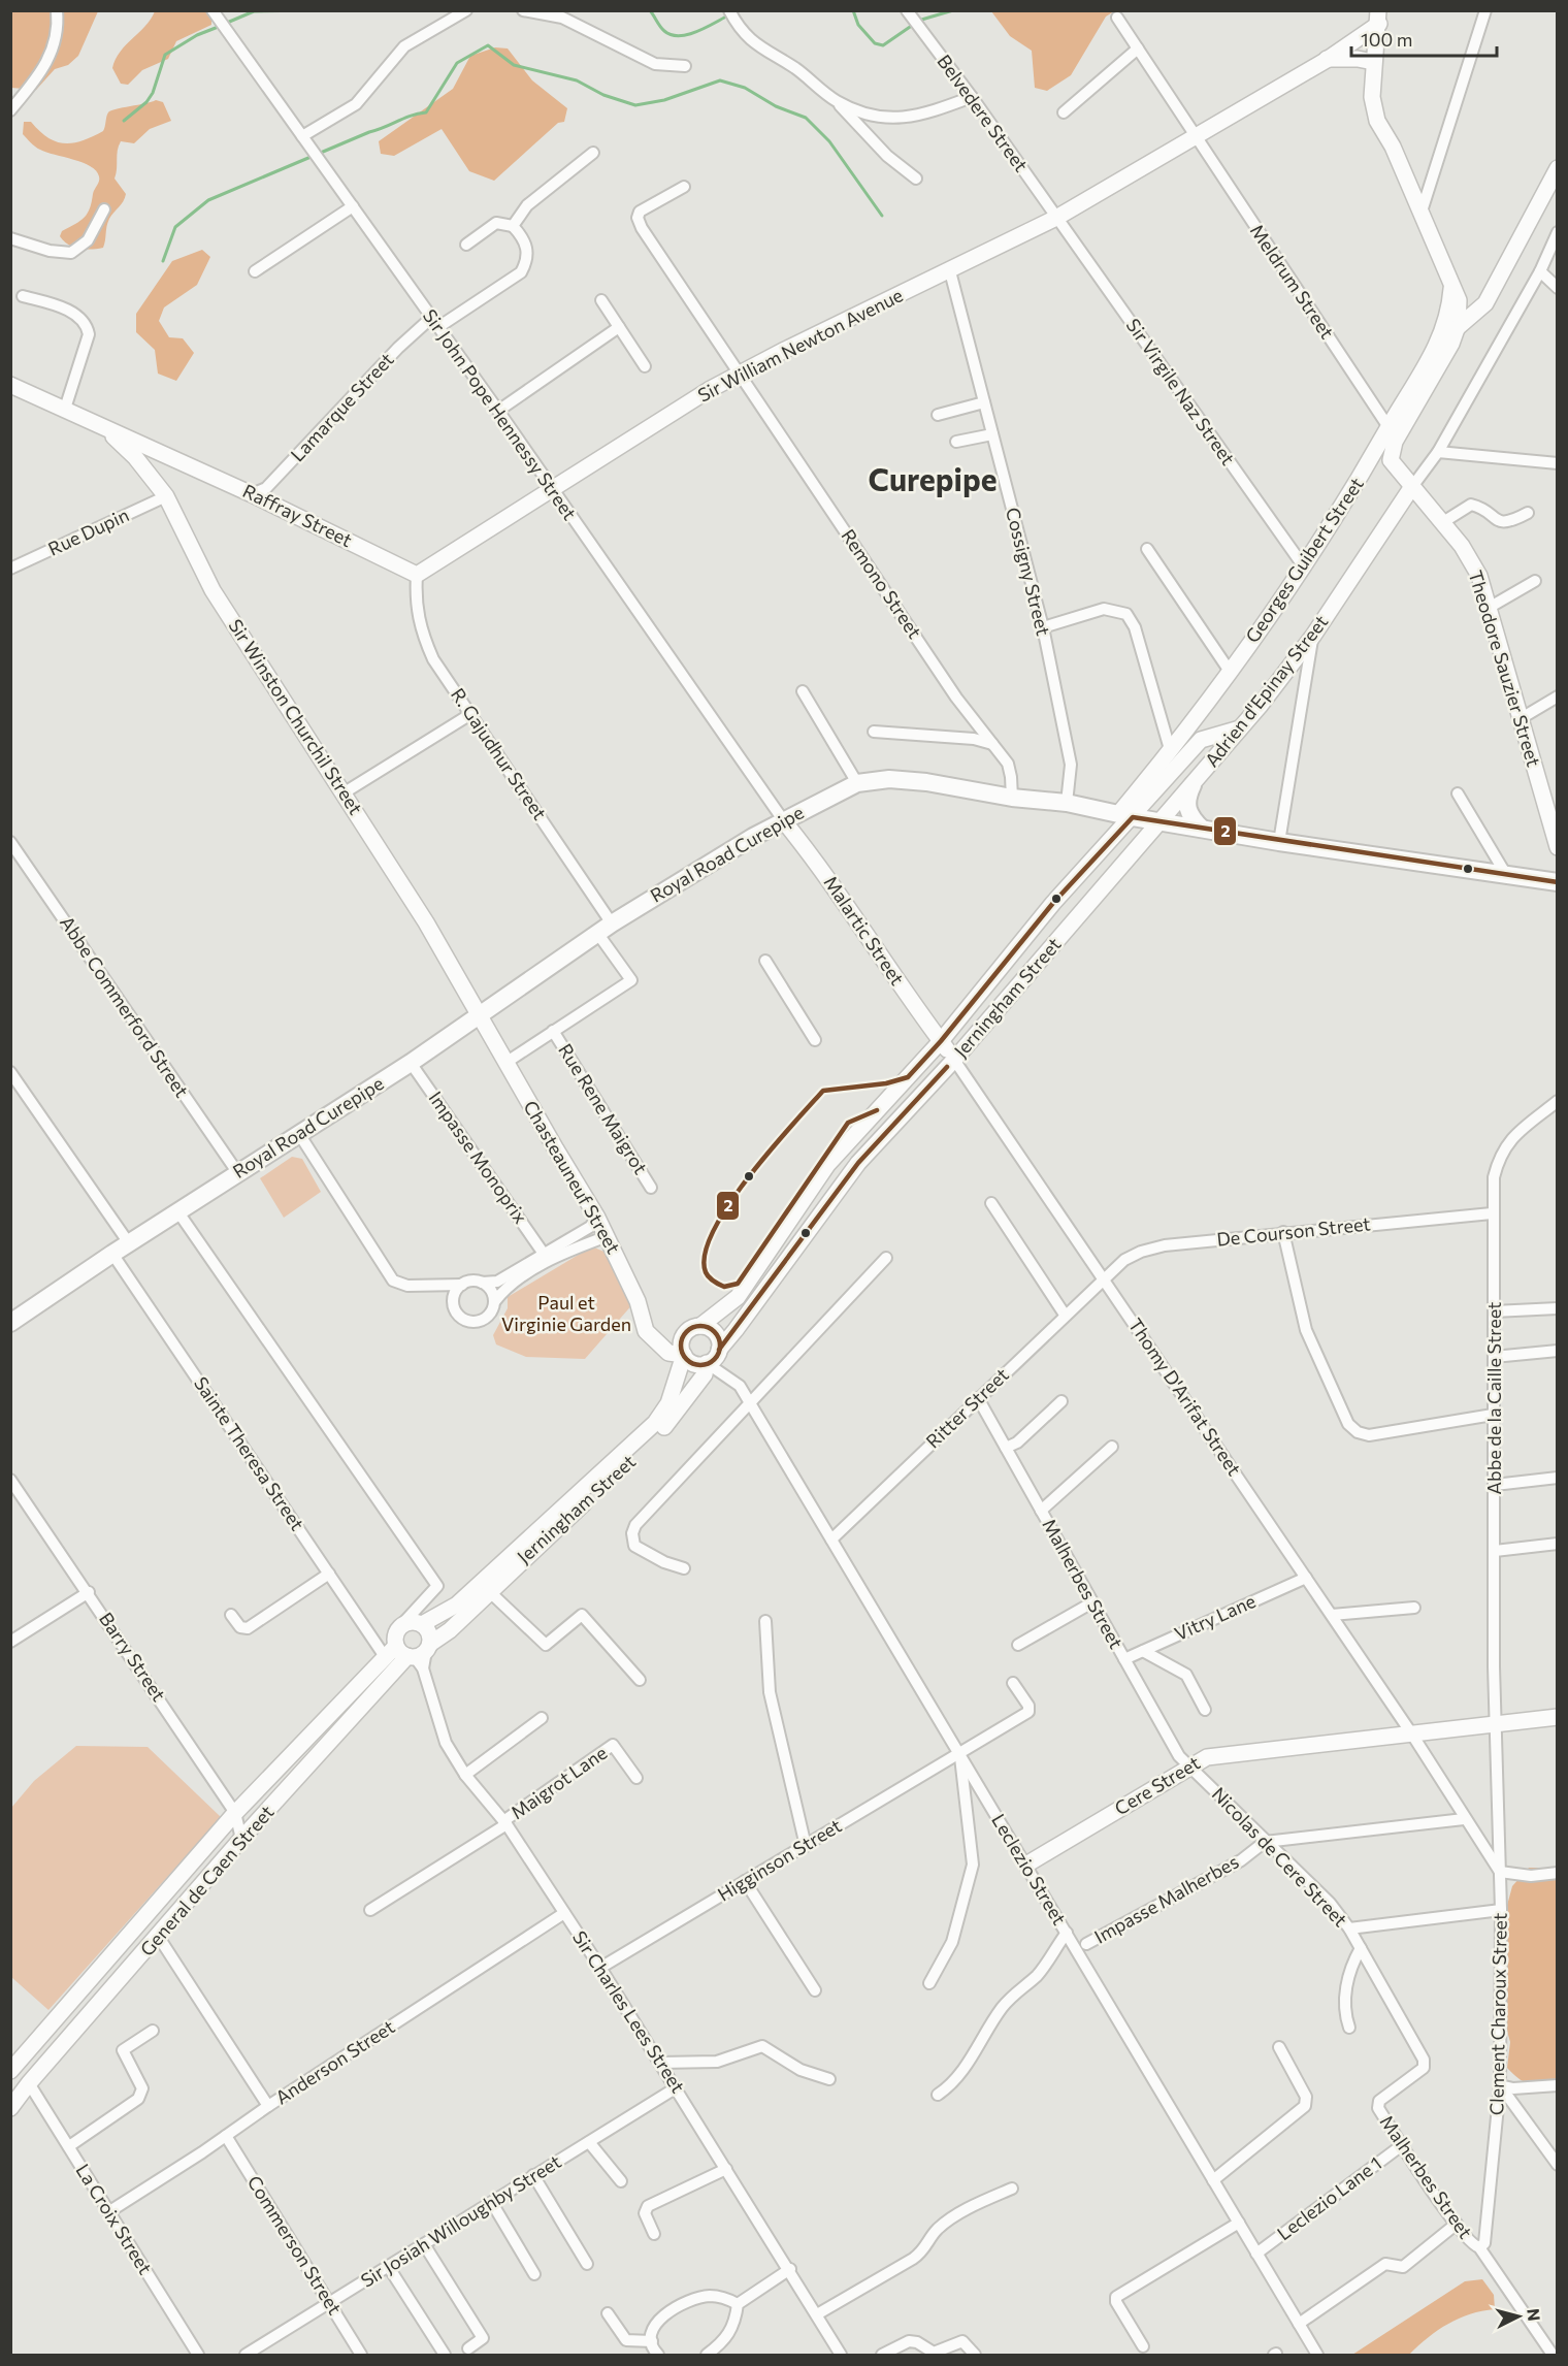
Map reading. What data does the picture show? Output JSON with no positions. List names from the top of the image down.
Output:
{
  "streets": {
    "main road": ["Royal Road Curepipe"],
    "street": [
      "Belvedere Street",
      "Meldrum Street",
      "Sir William Newton Avenue",
      "Sir Virgile Naz Street",
      "Lamarque Street",
      "Sir John Pope Hennessy Street",
      "Raffray Street",
      "Rue Dupin",
      "Georges Guibert Street",
      "Cossigny Street",
      "Remono Street",
      "Theodore Sauzier Street",
      "Adrien d'Epinay Street",
      "Sir Winston Churchil Street",
      "R. Gajudhur Street",
      "Malartic Street",
      "Jerningham Street",
      "Abbe Commerford Street",
      "Rue Rene Maigrot",
      "Impasse Monoprix",
      "Chasteauneuf Street",
      "De Courson Street",
      "Thomy D'Arifat Street",
      "Abbe de la Caille Street",
      "Ritter Street",
      "Sainte Theresa Street",
      "Malherbes Street",
      "Vitry Lane",
      "Barry Street",
      "Maigrot Lane",
      "Cere Street",
      "Nicolas de Cere Street",
      "Higginson Street",
      "Leclezio Street",
      "General de Caen Street",
      "Impasse Malherbes",
      "Sir Charles Lees Street",
      "Clement Charoux Street",
      "Anderson Street",
      "Leclezio Lane 1",
      "La Croix Street",
      "Sir Josiah Willoughby Street",
      "Commerson Street"
    ]
  },
  "crossings": [
    ["Belvedere Street", "Sir William Newton Avenue"],
    ["Belvedere Street", "Sir Virgile Naz Street"],
    ["Meldrum Street", "Sir William Newton Avenue"],
    ["Meldrum Street", "Georges Guibert Street"],
    ["Meldrum Street", "Theodore Sauzier Street"],
    ["Sir William Newton Avenue", "Sir Virgile Naz Street"],
    ["Sir William Newton Avenue", "Sir John Pope Hennessy Street"],
    ["Sir William Newton Avenue", "Raffray Street"],
    ["Sir William Newton Avenue", "Cossigny Street"],
    ["Sir William Newton Avenue", "Remono Street"],
    ["Sir William Newton Avenue", "R. Gajudhur Street"],
    ["Sir Virgile Naz Street", "Georges Guibert Street"],
    ["Lamarque Street", "Sir John Pope Hennessy Street"],
    ["Lamarque Street", "Raffray Street"],
    ["Sir John Pope Hennessy Street", "Royal Road Curepipe"],
    ["Sir John Pope Hennessy Street", "Malartic Street"],
    ["Raffray Street", "Sir Winston Churchil Street"],
    ["Raffray Street", "R. Gajudhur Street"],
    ["Rue Dupin", "Sir Winston Churchil Street"],
    ["Georges Guibert Street", "Theodore Sauzier Street"],
    ["Georges Guibert Street", "Royal Road Curepipe"],
    ["Georges Guibert Street", "Jerningham Street"],
    ["Cossigny Street", "Royal Road Curepipe"],
    ["Remono Street", "Royal Road Curepipe"],
    ["Theodore Sauzier Street", "Adrien d'Epinay Street"],
    ["Adrien d'Epinay Street", "Royal Road Curepipe"],
    ["Adrien d'Epinay Street", "Jerningham Street"],
    ["Sir Winston Churchil Street", "Royal Road Curepipe"],
    ["Sir Winston Churchil Street", "Chasteauneuf Street"],
    ["R. Gajudhur Street", "Royal Road Curepipe"],
    ["R. Gajudhur Street", "Rue Rene Maigrot"],
    ["Royal Road Curepipe", "Malartic Street"],
    ["Royal Road Curepipe", "Jerningham Street"],
    ["Royal Road Curepipe", "Abbe Commerford Street"],
    ["Royal Road Curepipe", "Impasse Monoprix"],
    ["Royal Road Curepipe", "Chasteauneuf Street"],
    ["Royal Road Curepipe", "Sainte Theresa Street"],
    ["Malartic Street", "Jerningham Street"],
    ["Malartic Street", "Thomy D'Arifat Street"],
    ["Jerningham Street", "Thomy D'Arifat Street"],
    ["Jerningham Street", "Sainte Theresa Street"],
    ["Jerningham Street", "Leclezio Street"],
    ["Jerningham Street", "General de Caen Street"],
    ["Jerningham Street", "Sir Charles Lees Street"],
    ["De Courson Street", "Thomy D'Arifat Street"],
    ["De Courson Street", "Abbe de la Caille Street"],
    ["De Courson Street", "Ritter Street"],
    ["Thomy D'Arifat Street", "Ritter Street"],
    ["Thomy D'Arifat Street", "Vitry Lane"],
    ["Thomy D'Arifat Street", "Cere Street"],
    ["Thomy D'Arifat Street", "Clement Charoux Street"],
    ["Abbe de la Caille Street", "Cere Street"],
    ["Abbe de la Caille Street", "Clement Charoux Street"],
    ["Ritter Street", "Malherbes Street"],
    ["Ritter Street", "Leclezio Street"],
    ["Sainte Theresa Street", "General de Caen Street"],
    ["Sainte Theresa Street", "Sir Charles Lees Street"],
    ["Malherbes Street", "Vitry Lane"],
    ["Malherbes Street", "Cere Street"],
    ["Malherbes Street", "Nicolas de Cere Street"],
    ["Malherbes Street", "Clement Charoux Street"],
    ["Malherbes Street", "Leclezio Lane 1"],
    ["Barry Street", "General de Caen Street"],
    ["Maigrot Lane", "Sir Charles Lees Street"],
    ["Cere Street", "Nicolas de Cere Street"],
    ["Cere Street", "Leclezio Street"],
    ["Cere Street", "Clement Charoux Street"],
    ["Nicolas de Cere Street", "Impasse Malherbes"],
    ["Higginson Street", "Leclezio Street"],
    ["Higginson Street", "Sir Charles Lees Street"],
    ["Leclezio Street", "Leclezio Lane 1"],
    ["General de Caen Street", "Sir Charles Lees Street"],
    ["General de Caen Street", "La Croix Street"],
    ["Sir Charles Lees Street", "Anderson Street"],
    ["Sir Charles Lees Street", "Sir Josiah Willoughby Street"],
    ["Anderson Street", "La Croix Street"],
    ["Anderson Street", "Commerson Street"],
    ["Sir Josiah Willoughby Street", "Commerson Street"]
  ],
  "districts": ["Curepipe"],
  "parks": ["Paul et Virginie Garden"],
  "lines": ["transit line 2"],
  "scale_bar": "100 m",
  "north": "right"
}
